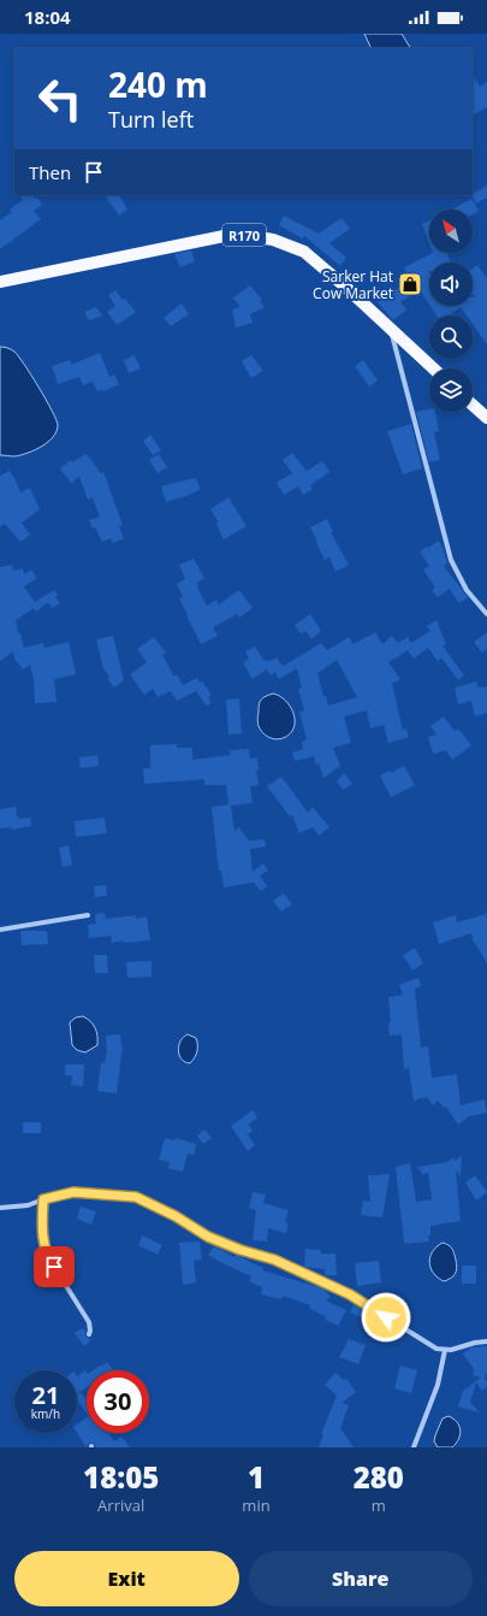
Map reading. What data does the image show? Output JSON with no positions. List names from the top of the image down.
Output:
{
  "streets": {
    "main road": ["R170"]
  },
  "places": {
    "shop": ["Sarker Hat Cow Market"]
  },
  "north": "top left",
  "page": {
    "status": "18:04",
    "turn": ["240 m", "Turn left"],
    "then": "Then",
    "speed": "21 km/h",
    "limit": "30",
    "eta": [
      "18:05",
      "Arrival",
      "1",
      "min",
      "280",
      "m"
    ],
    "buttons": ["Exit", "Share"]
  }
}
